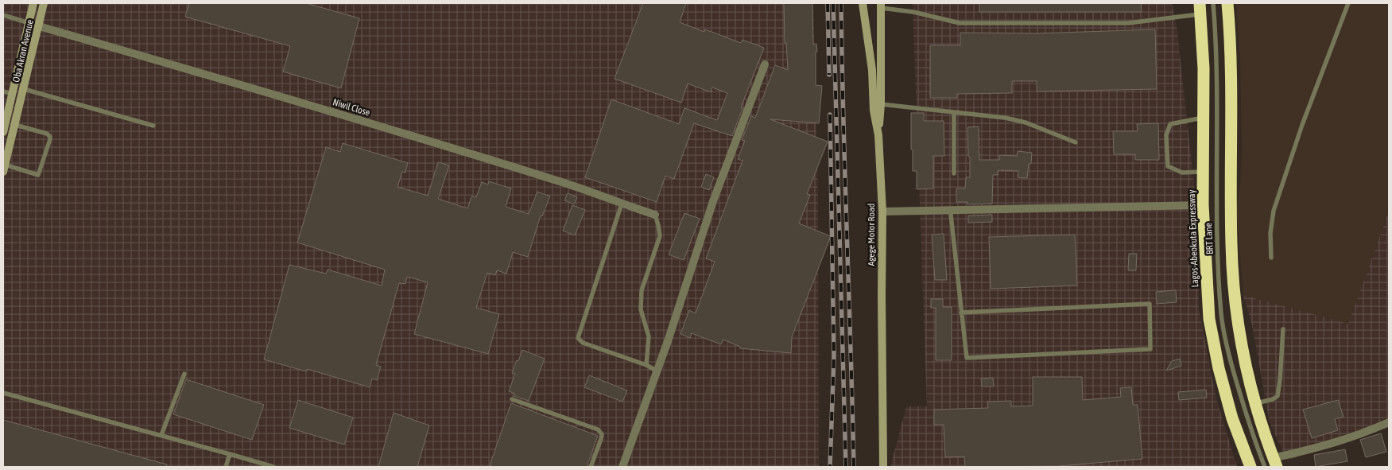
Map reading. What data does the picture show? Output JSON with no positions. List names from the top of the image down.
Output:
{
  "streets": {
    "highway": ["Lagos-Abeokuta Expressway"],
    "main road": ["Oba Akran Avenue", "Agege Motor Road"],
    "street": ["Niwil Close"],
    "lane": ["BRT Lane"]
  },
  "crossings": [
    ["Oba Akran Avenue", "Niwil Close"]
  ]
}
